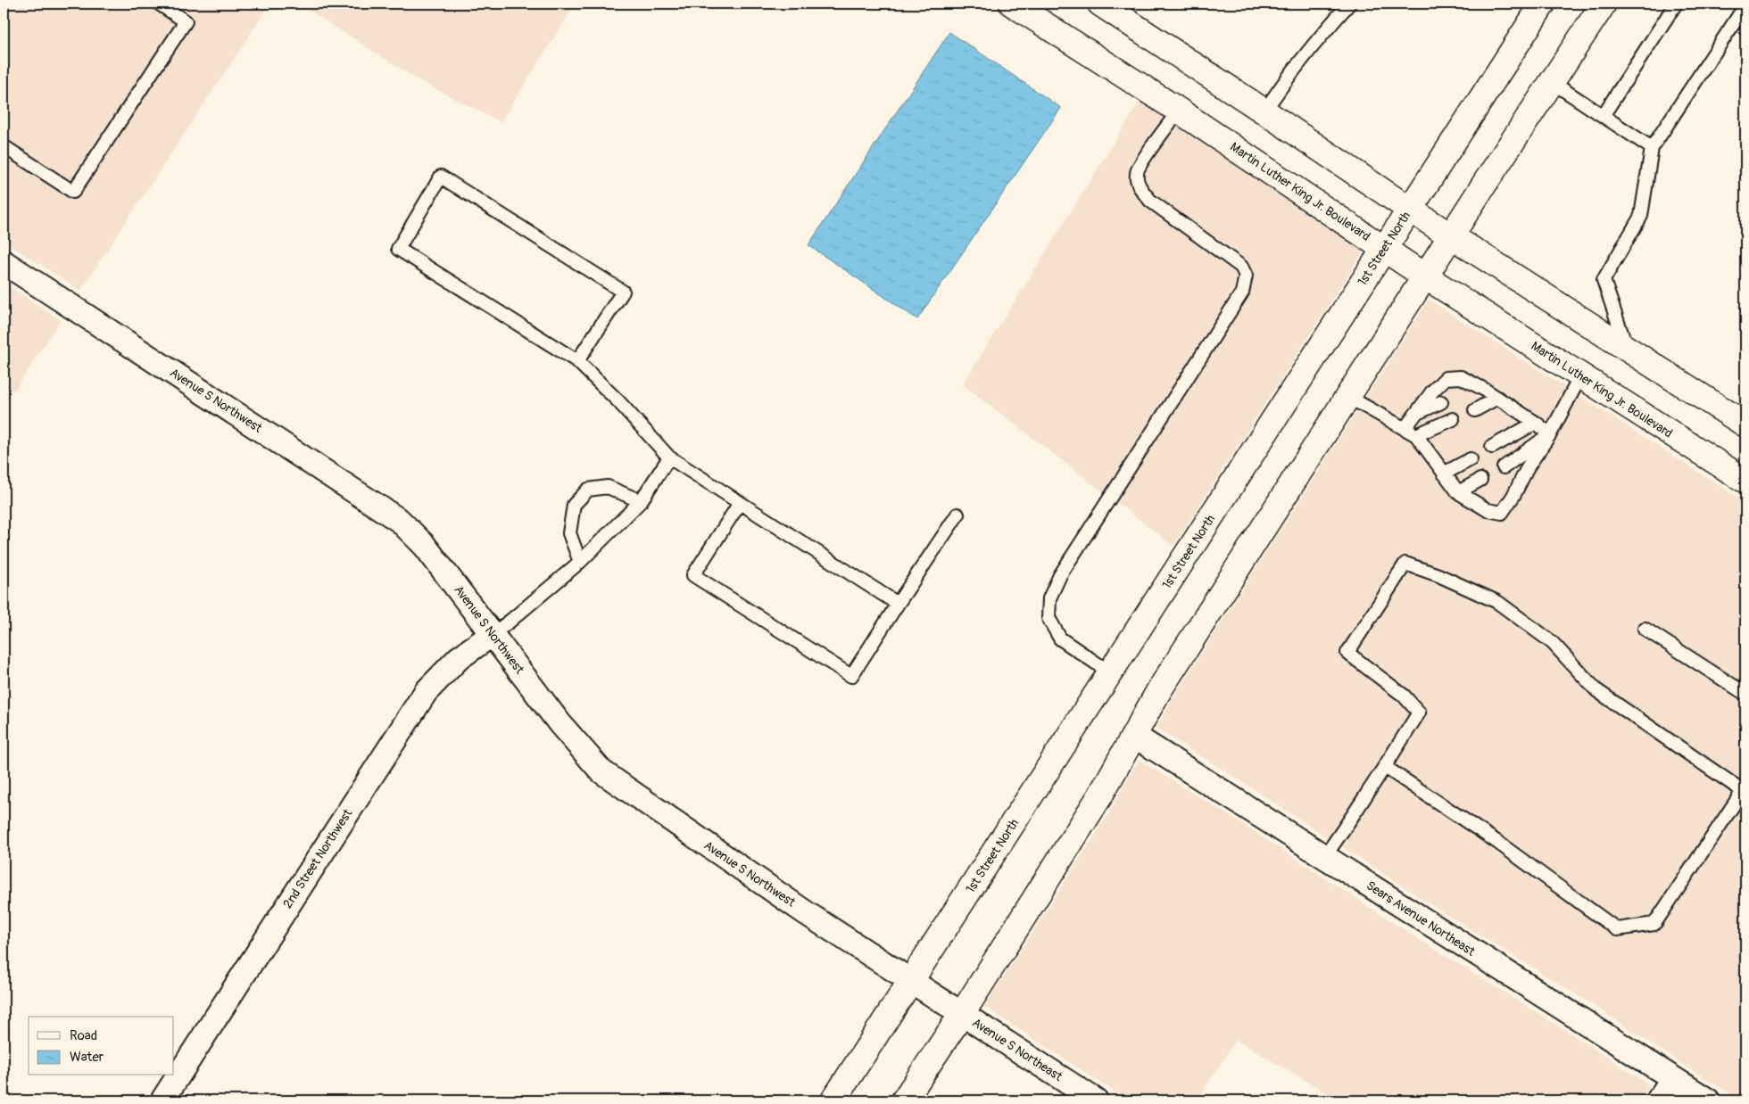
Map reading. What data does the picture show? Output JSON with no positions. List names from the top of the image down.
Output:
{
  "streets": {
    "main road": ["Martin Luther King Jr. Boulevard", "1st Street North"],
    "street": [
      "Avenue S Northwest",
      "2nd Street Northwest",
      "Sears Avenue Northeast",
      "Avenue S Northeast"
    ]
  },
  "crossings": [
    ["Martin Luther King Jr. Boulevard", "1st Street North"],
    ["1st Street North", "Avenue S Northwest"],
    ["Avenue S Northwest", "2nd Street Northwest"],
    ["Avenue S Northwest", "Avenue S Northeast"]
  ],
  "legend": ["Road", "Water"]
}
